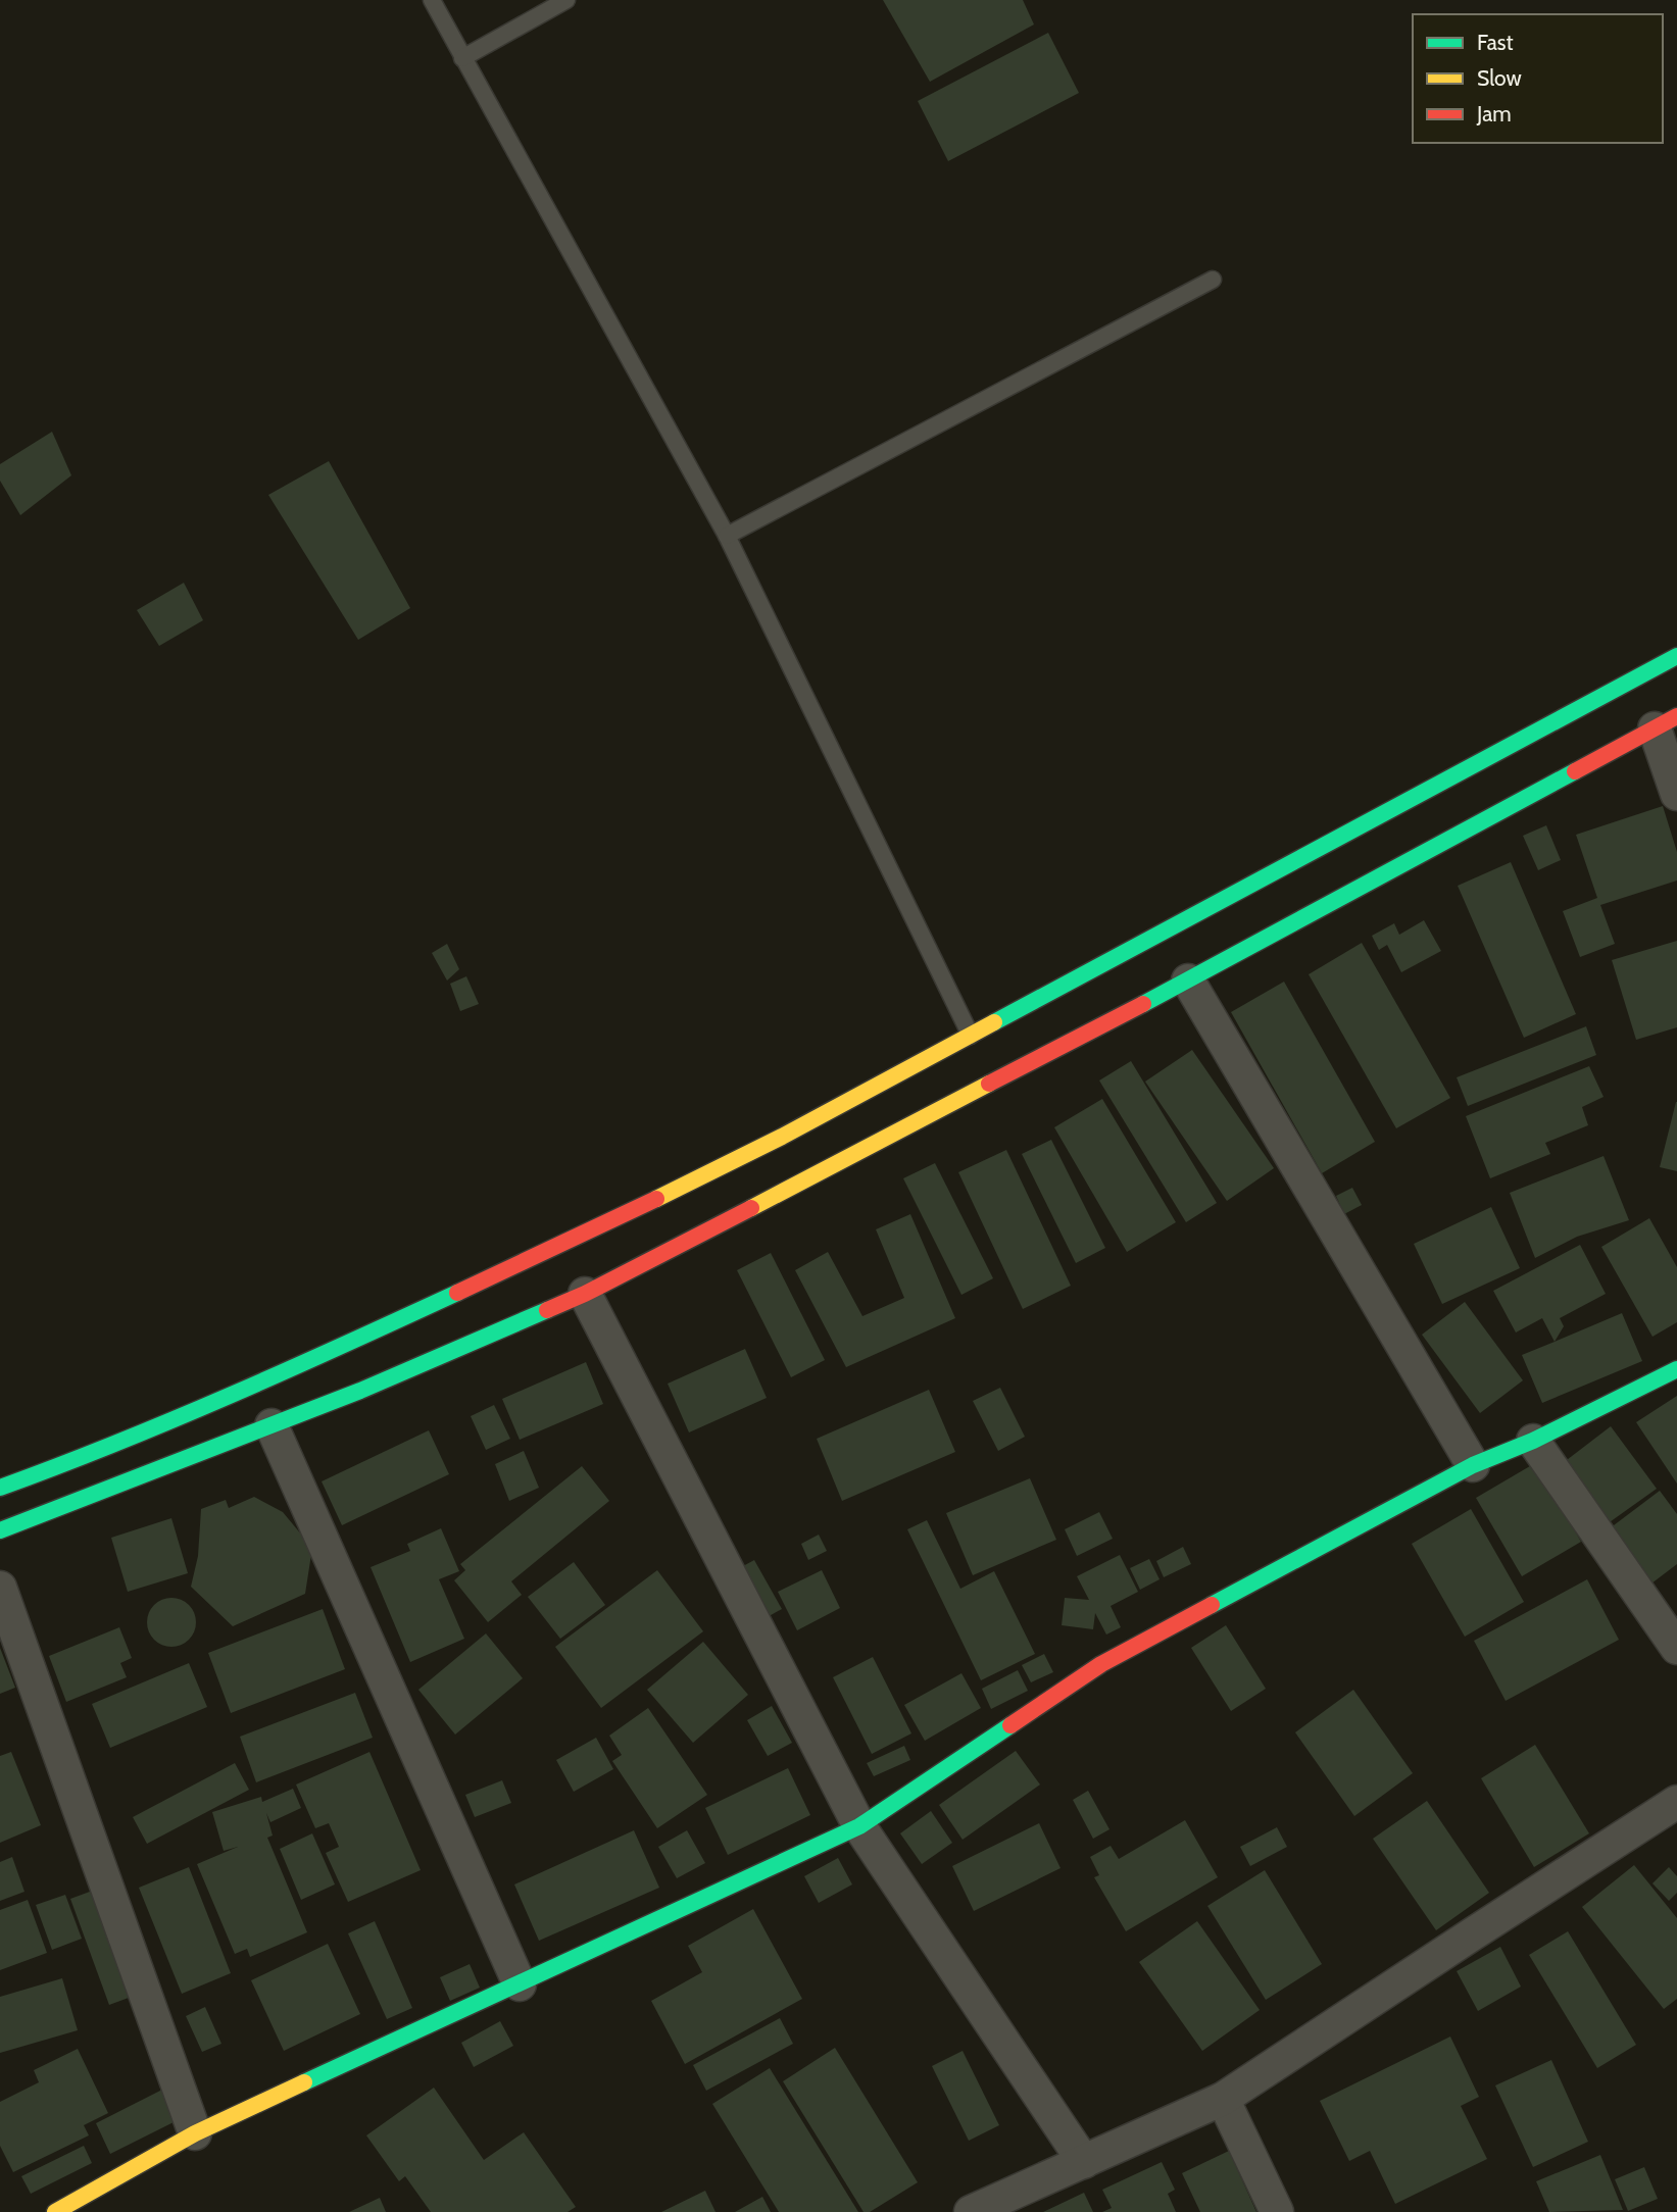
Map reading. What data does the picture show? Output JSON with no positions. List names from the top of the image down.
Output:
{
  "legend": ["Fast", "Slow", "Jam"]
}
